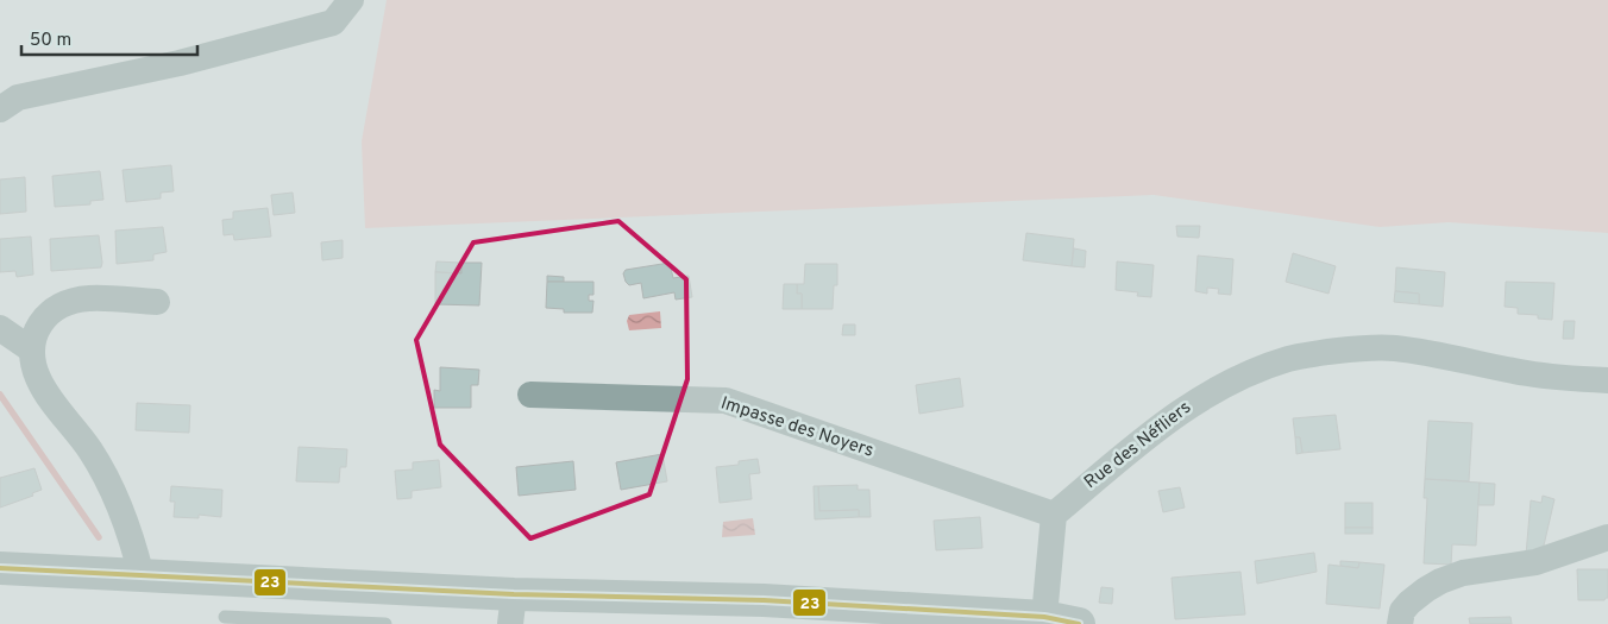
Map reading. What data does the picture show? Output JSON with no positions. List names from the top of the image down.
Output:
{
  "streets": {
    "street": ["Impasse des Noyers", "Rue des Néfliers"]
  },
  "crossings": [
    ["Impasse des Noyers", "Rue des Néfliers"]
  ],
  "lines": ["transit line 23"],
  "scale_bar": "50 m"
}
